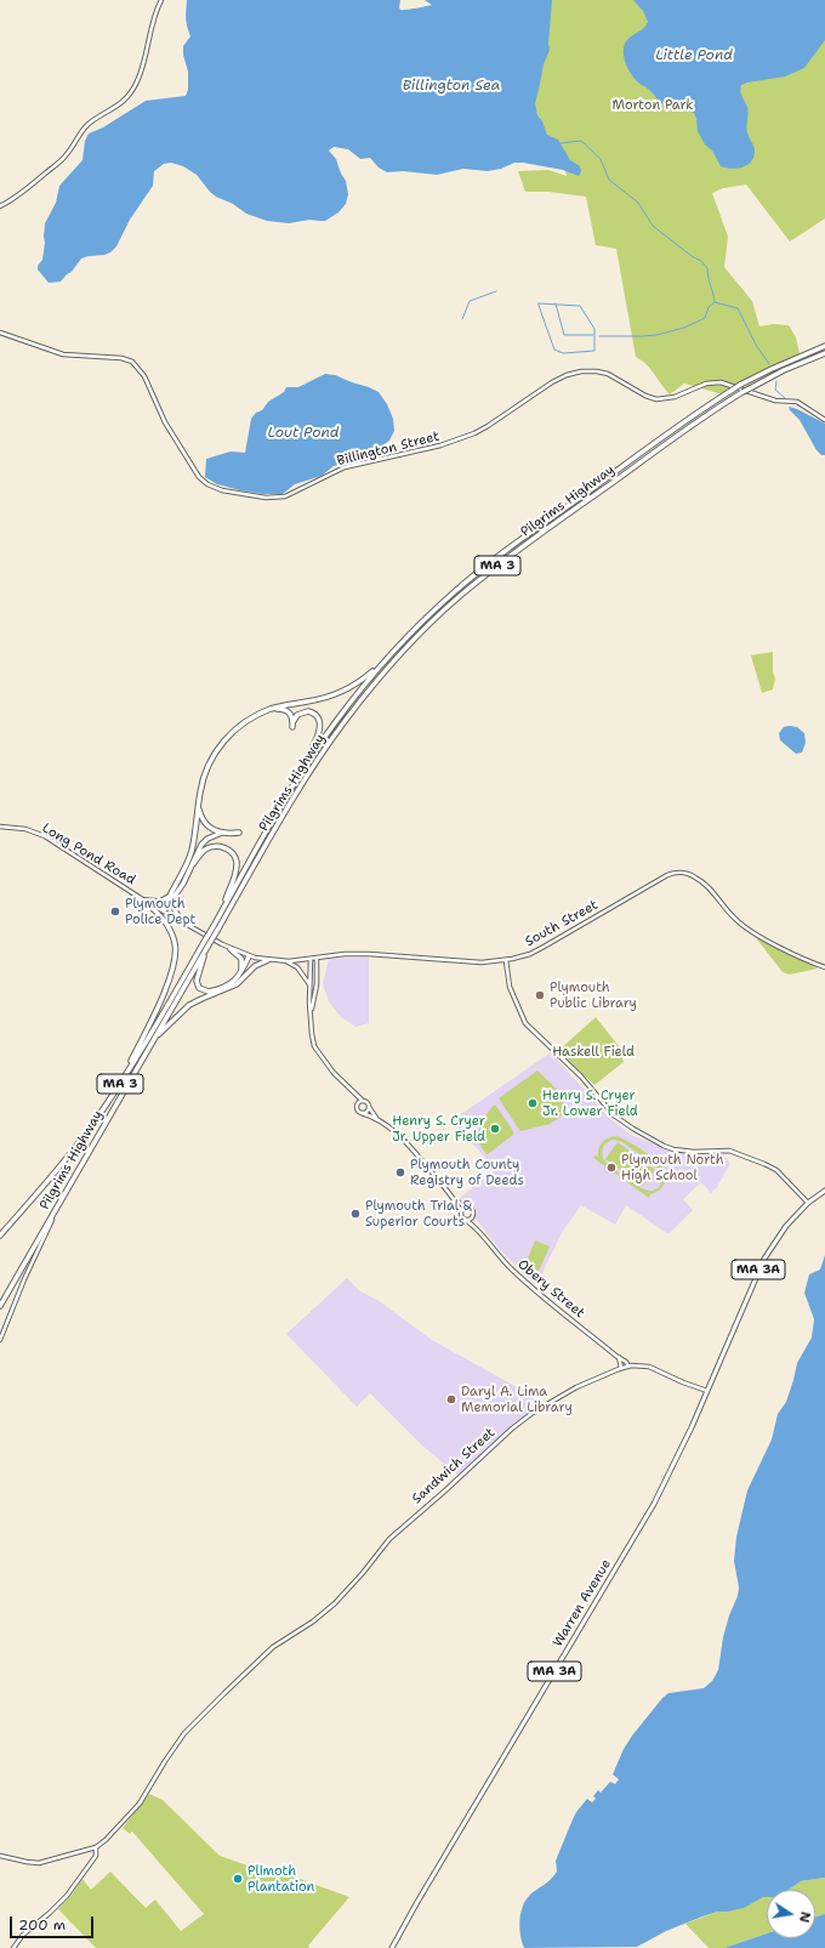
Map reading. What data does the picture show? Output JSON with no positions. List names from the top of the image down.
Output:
{
  "streets": {
    "highway": ["Pilgrims Highway", "MA 3"],
    "main road": ["MA 3A", "Warren Avenue"],
    "street": [
      "Billington Street",
      "Long Pond Road",
      "South Street",
      "Obery Street",
      "Sandwich Street"
    ]
  },
  "crossings": [
    ["Long Pond Road", "South Street"],
    ["South Street", "Obery Street"],
    ["MA 3A", "Sandwich Street"],
    ["MA 3A", "Warren Avenue"],
    ["Obery Street", "Sandwich Street"],
    ["Sandwich Street", "Warren Avenue"]
  ],
  "water": ["Little Pond", "Billington Sea", "Lout Pond"],
  "parks": ["Morton Park", "Haskell Field"],
  "places": [
    "Plymouth Police Dept",
    "Plymouth Public Library",
    "Henry S. Cryer Jr. Lower Field",
    "Henry S. Cryer Jr. Upper Field",
    "Plymouth North High School",
    "Plymouth County Registry of Deeds",
    "Plymouth Trial & Superior Courts",
    "Daryl A. Lima Memorial Library",
    "Plimoth Plantation"
  ],
  "scale_bar": "200 m",
  "north": "right"
}
